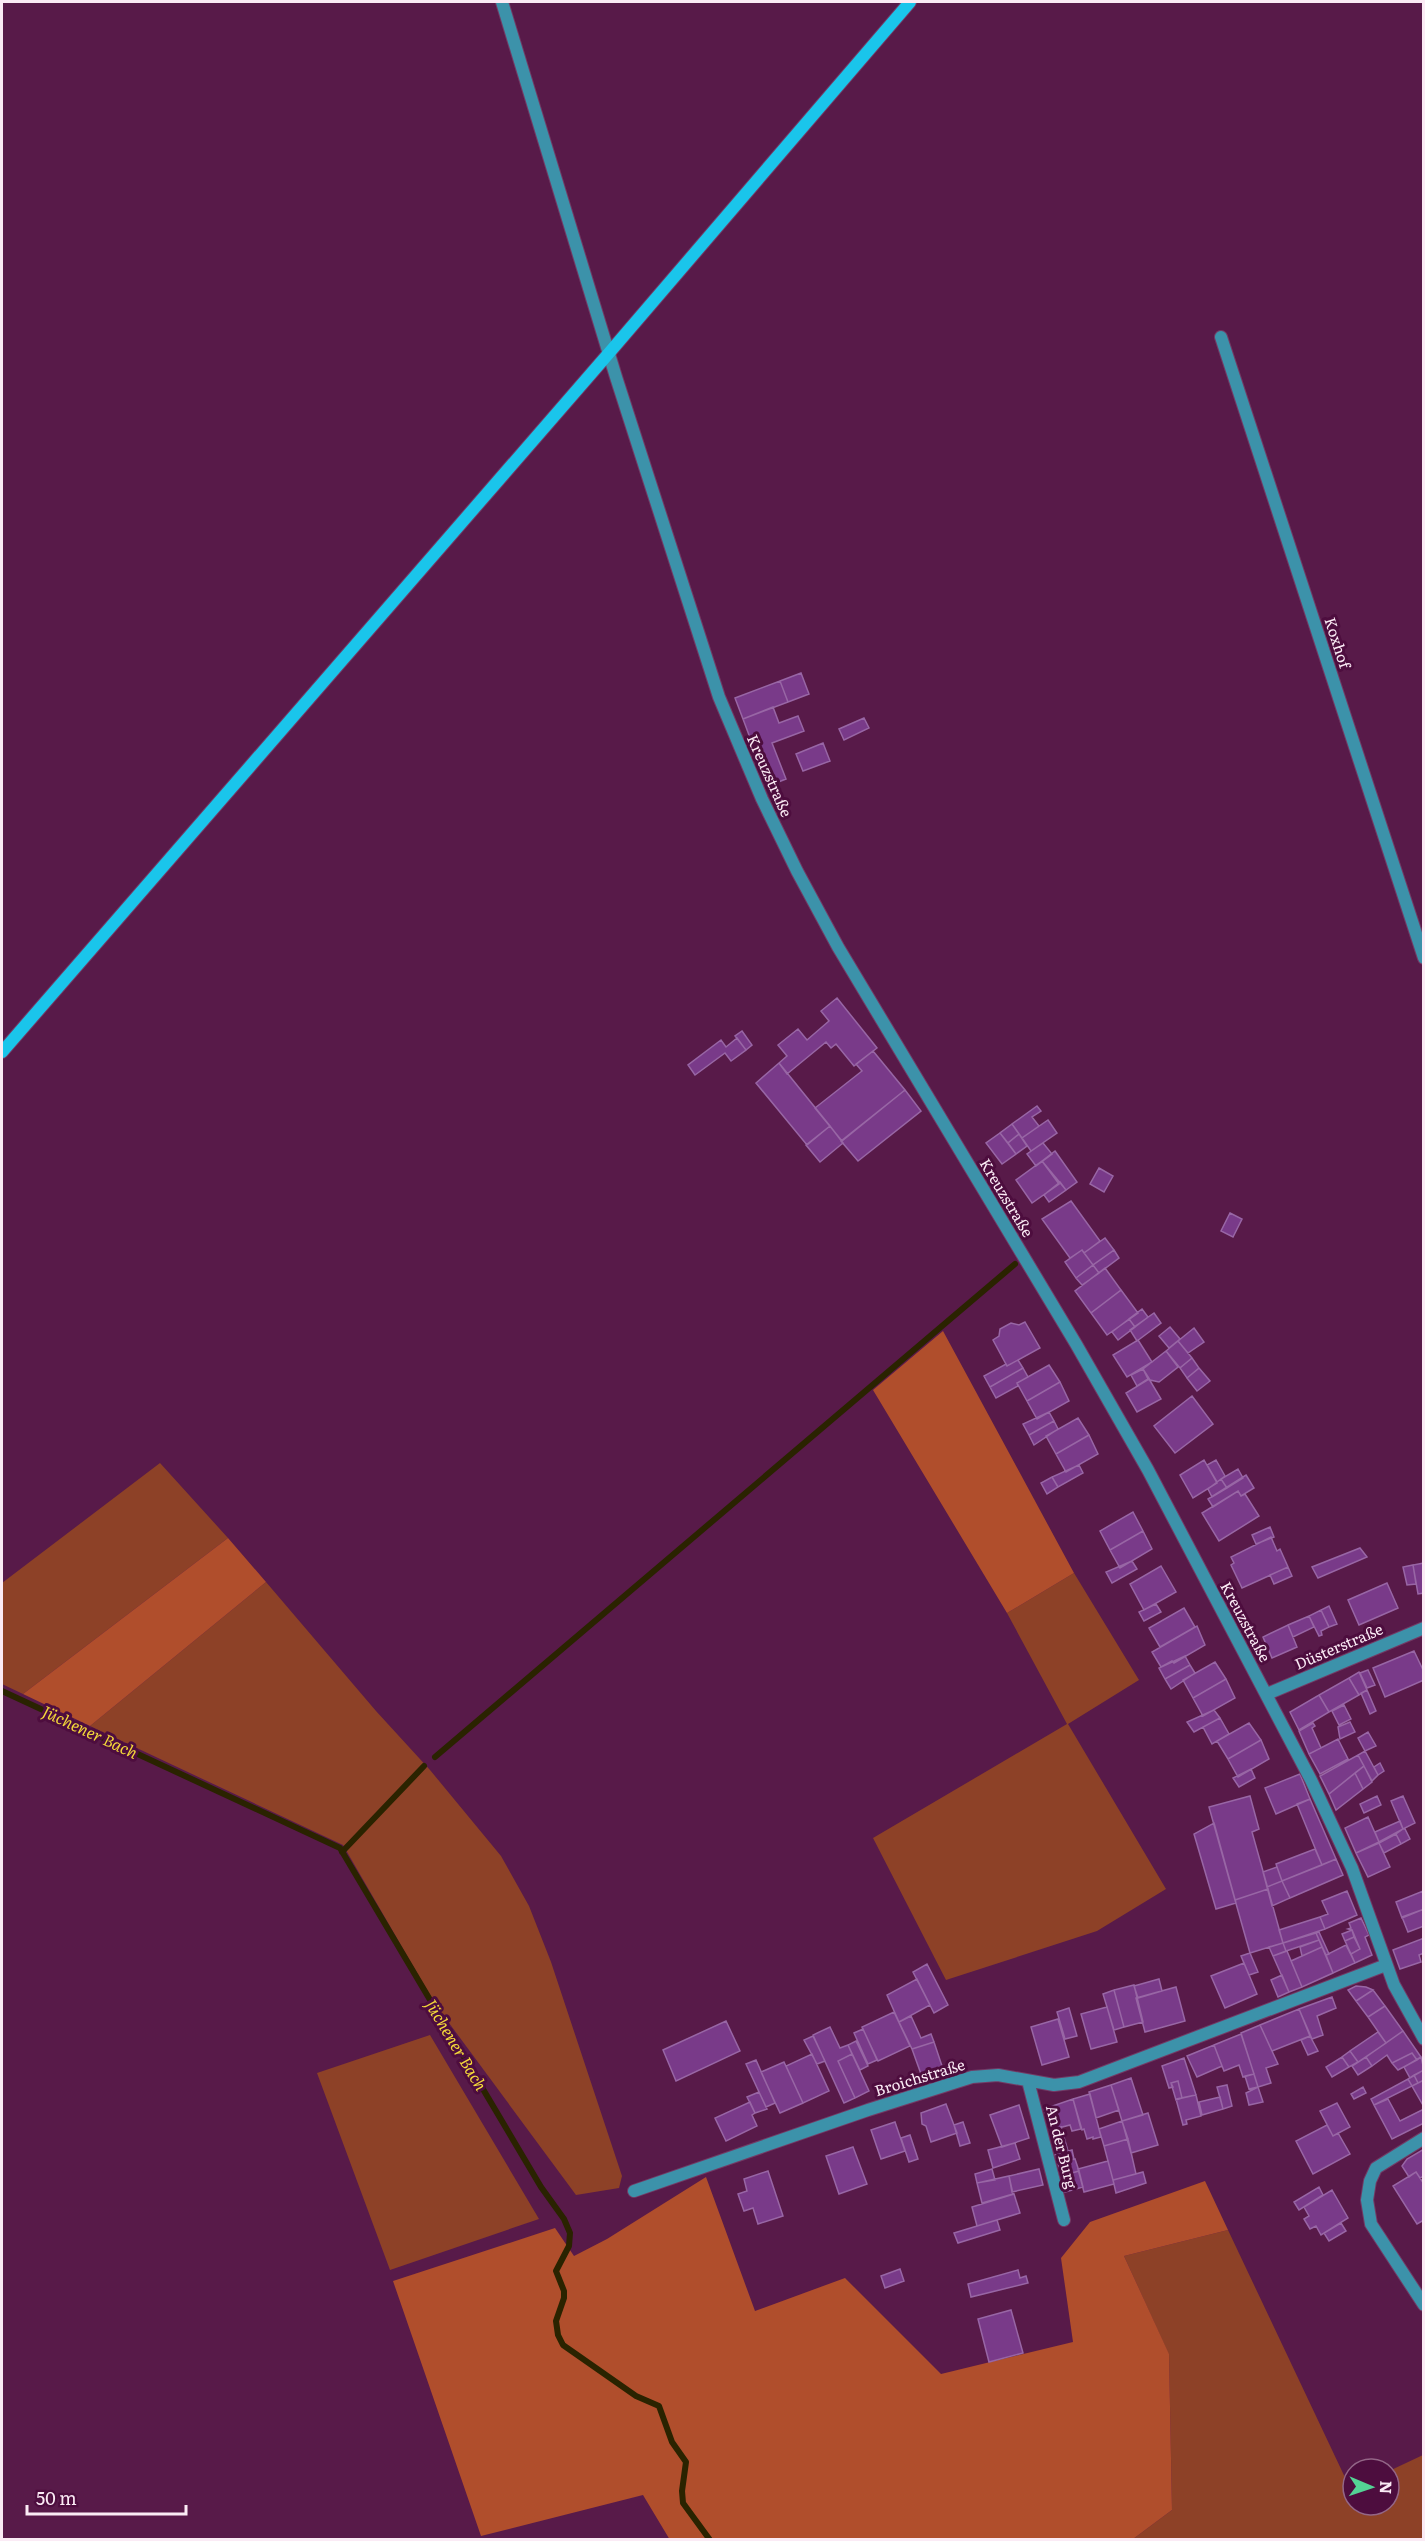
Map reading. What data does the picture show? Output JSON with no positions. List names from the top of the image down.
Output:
{
  "streets": {
    "street": [
      "Koxhof",
      "Kreuzstraße",
      "Düsterstraße",
      "Broichstraße",
      "An der Burg"
    ]
  },
  "crossings": [
    ["Kreuzstraße", "Düsterstraße"],
    ["Kreuzstraße", "Broichstraße"],
    ["Broichstraße", "An der Burg"]
  ],
  "water": ["Jüchener Bach"],
  "scale_bar": "50 m",
  "north": "right"
}
